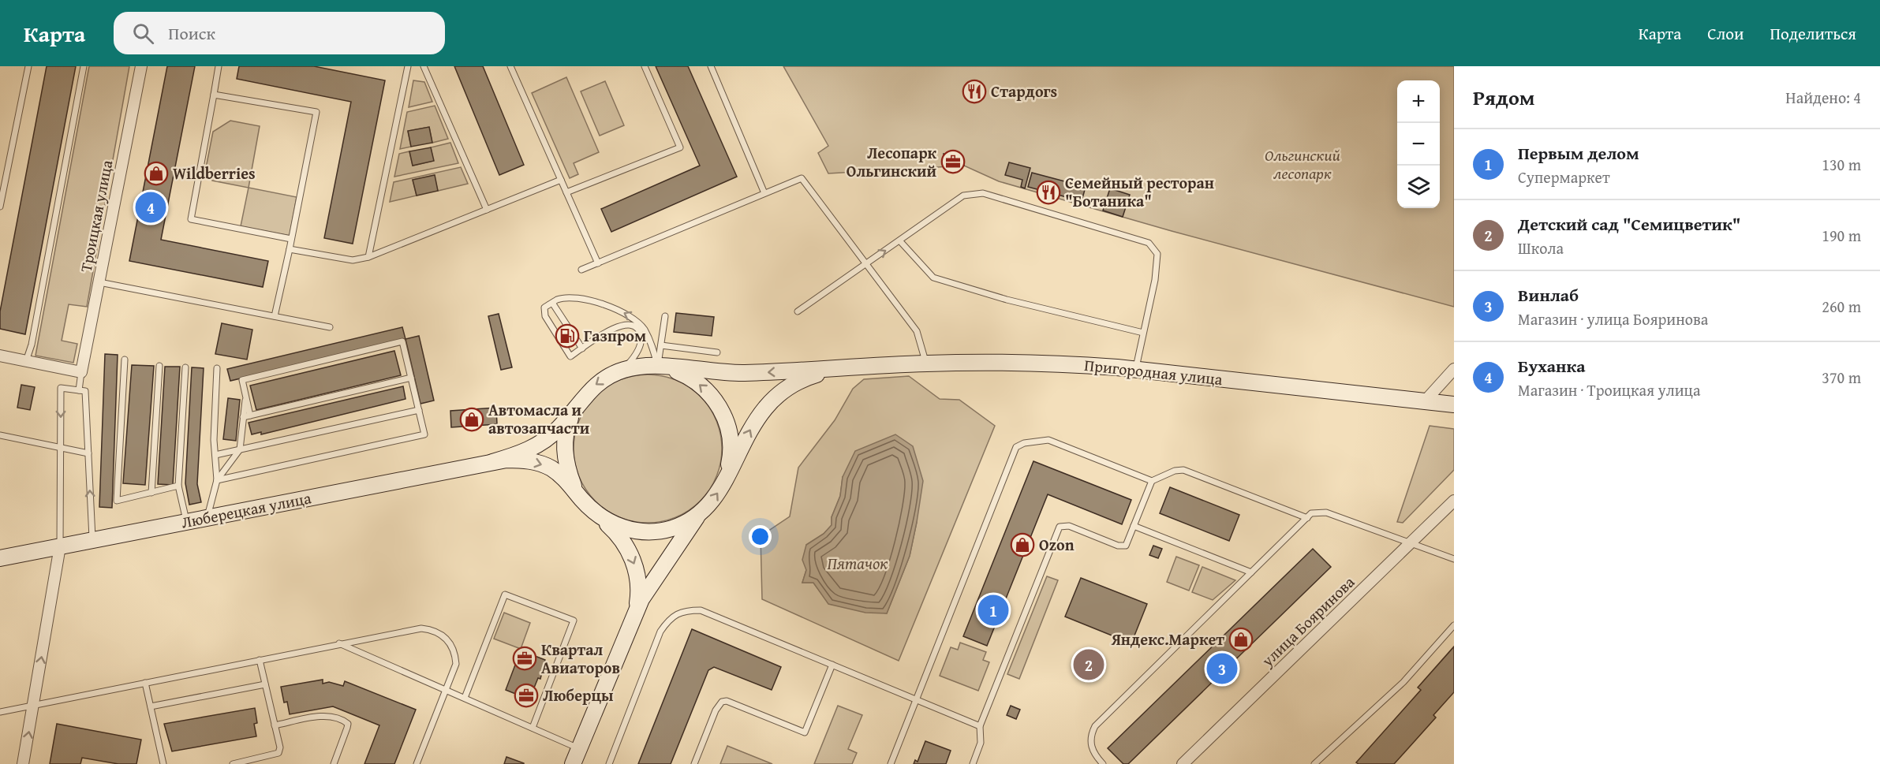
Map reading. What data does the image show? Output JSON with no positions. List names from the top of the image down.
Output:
{
  "streets": {
    "main road": ["Пригородная улица", "Люберецкая улица"],
    "street": ["Троицкая улица", "улица Бояринова"]
  },
  "water": ["Пятачок"],
  "parks": ["Ольгинский лесопарк"],
  "places": {
    "restaurant": ["Стардогs", "Семейный ресторан \"Ботаника\""],
    "office": ["Лесопарк Ольгинский", "Квартал Авиаторов", "Люберцы"],
    "shop": [
      "Wildberries",
      "Автомасла и автозапчасти",
      "Ozon",
      "Яндекс.Маркет"
    ],
    "fuel station": ["Газпром"]
  },
  "page": {
    "header": "Карта",
    "search": "Поиск",
    "nav": ["Карта", "Слои", "Поделиться"],
    "heading": ["Рядом", "Найдено: 4"],
    "map_buttons": ["+", "−"],
    "list": [
      {
        "mark": "1",
        "name": "Первым делом",
        "note": "Супермаркет",
        "value": "130 m"
      },
      {
        "mark": "2",
        "name": "Детский сад \"Семицветик\"",
        "note": "Школа",
        "value": "190 m"
      },
      {
        "mark": "3",
        "name": "Винлаб",
        "note": "Магазин · улица Бояринова",
        "value": "260 m"
      },
      {
        "mark": "4",
        "name": "Буханка",
        "note": "Магазин · Троицкая улица",
        "value": "370 m"
      }
    ],
    "pins": [
      "4",
      "1",
      "2",
      "3"
    ]
  }
}
